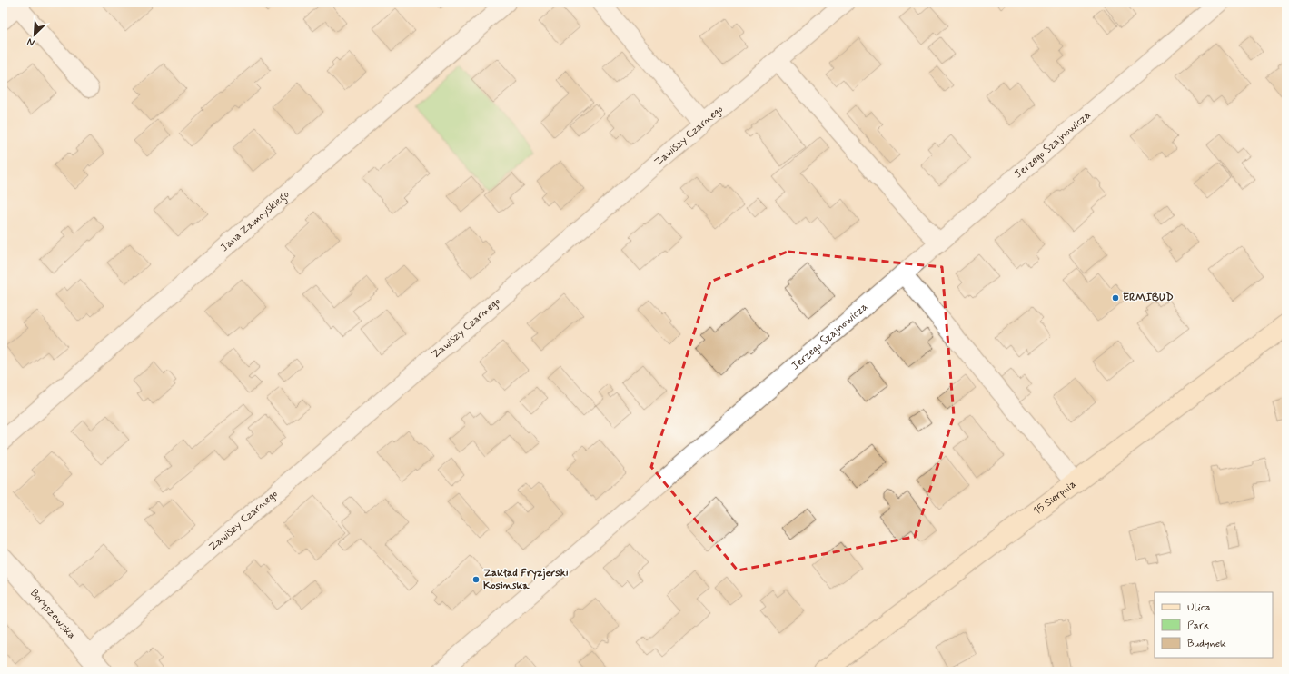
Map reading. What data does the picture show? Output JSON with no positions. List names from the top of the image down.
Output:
{
  "streets": {
    "main road": ["15 Sierpnia"],
    "street": [
      "Zawiszy Czarnego",
      "Jerzego Szajnowicza",
      "Jana Zamoyskiego",
      "Boryszewska"
    ]
  },
  "crossings": [
    ["Zawiszy Czarnego", "Boryszewska"]
  ],
  "places": ["ERMIBUD", "Zakład Fryzjerski Kosinska"],
  "legend": ["Ulica", "Park", "Budynek"],
  "north": "bottom left"
}
